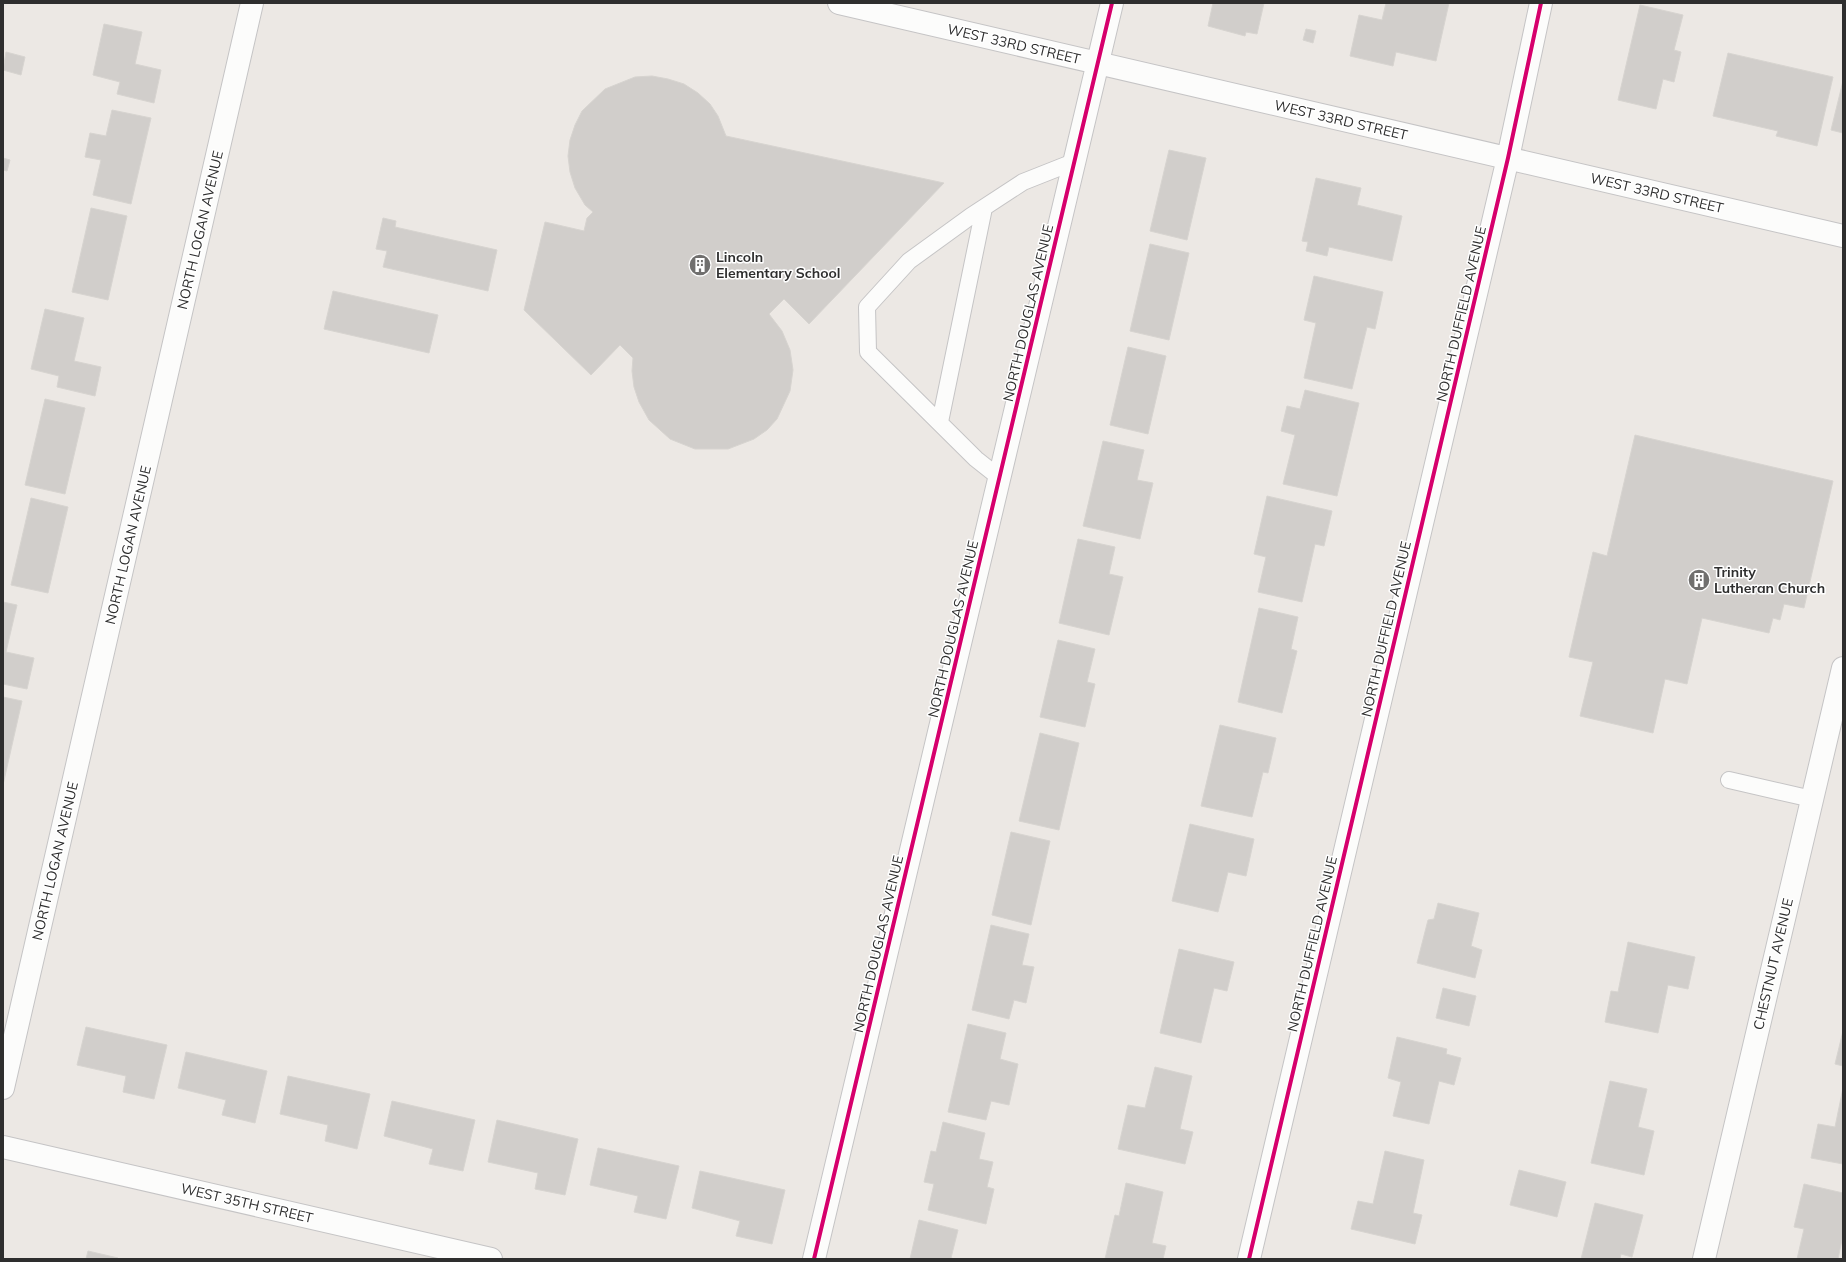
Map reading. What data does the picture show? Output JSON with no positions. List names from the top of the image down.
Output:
{
  "streets": {
    "street": [
      "WEST 33RD STREET",
      "NORTH LOGAN AVENUE",
      "NORTH DOUGLAS AVENUE",
      "NORTH DUFFIELD AVENUE",
      "CHESTNUT AVENUE",
      "WEST 35TH STREET"
    ]
  },
  "crossings": [
    ["WEST 33RD STREET", "NORTH DOUGLAS AVENUE"],
    ["WEST 33RD STREET", "NORTH DUFFIELD AVENUE"]
  ],
  "places": {
    "building": ["Lincoln Elementary School", "Trinity Lutheran Church"]
  }
}
